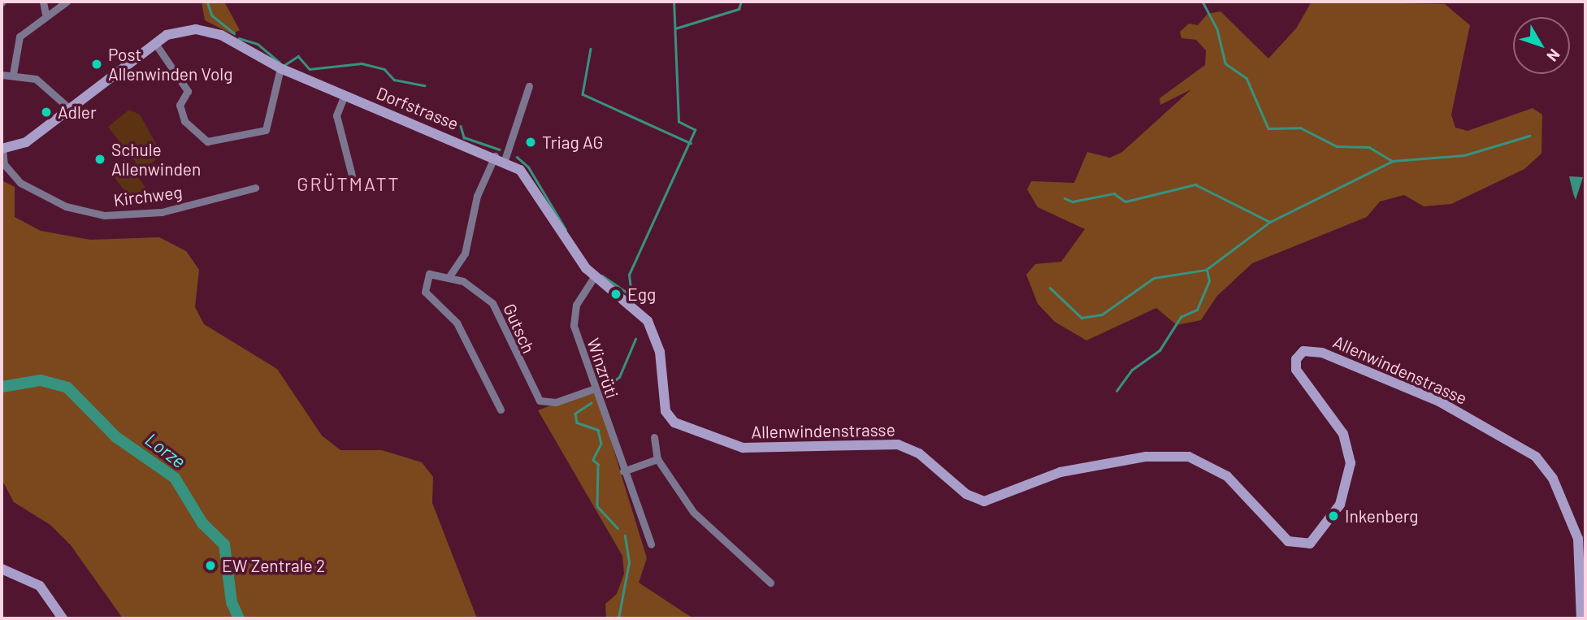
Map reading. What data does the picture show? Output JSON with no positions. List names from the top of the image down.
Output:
{
  "streets": {
    "street": [
      "Dorfstrasse",
      "Kirchweg",
      "Gutsch",
      "Winzrüti",
      "Allenwindenstrasse"
    ]
  },
  "crossings": [
    ["Dorfstrasse", "Kirchweg"],
    ["Dorfstrasse", "Winzrüti"],
    ["Dorfstrasse", "Allenwindenstrasse"],
    ["Gutsch", "Winzrüti"]
  ],
  "districts": ["GRÜTMATT"],
  "water": ["Lorze"],
  "places": [
    "Post Allenwinden Volg",
    "Adler",
    "Triag AG",
    "Schule Allenwinden",
    "Egg",
    "Inkenberg",
    "EW Zentrale 2"
  ],
  "north": "bottom right"
}
